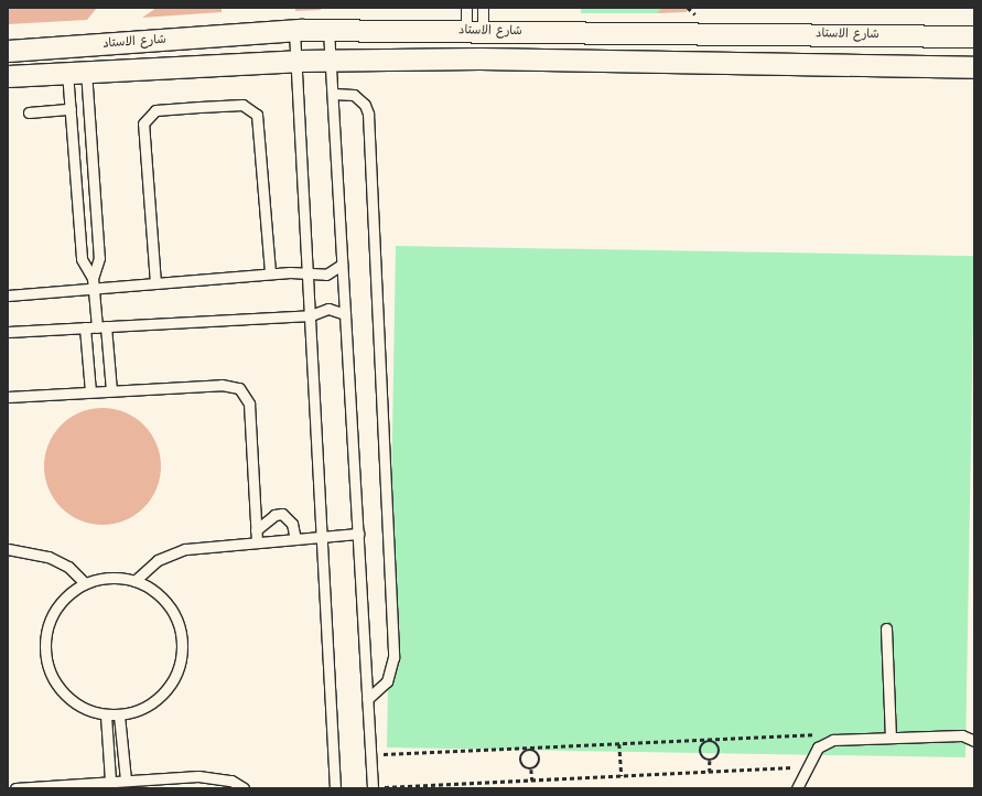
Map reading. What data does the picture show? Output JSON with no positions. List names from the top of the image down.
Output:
{
  "streets": {
    "street": ["شارع الاستاد"]
  }
}
